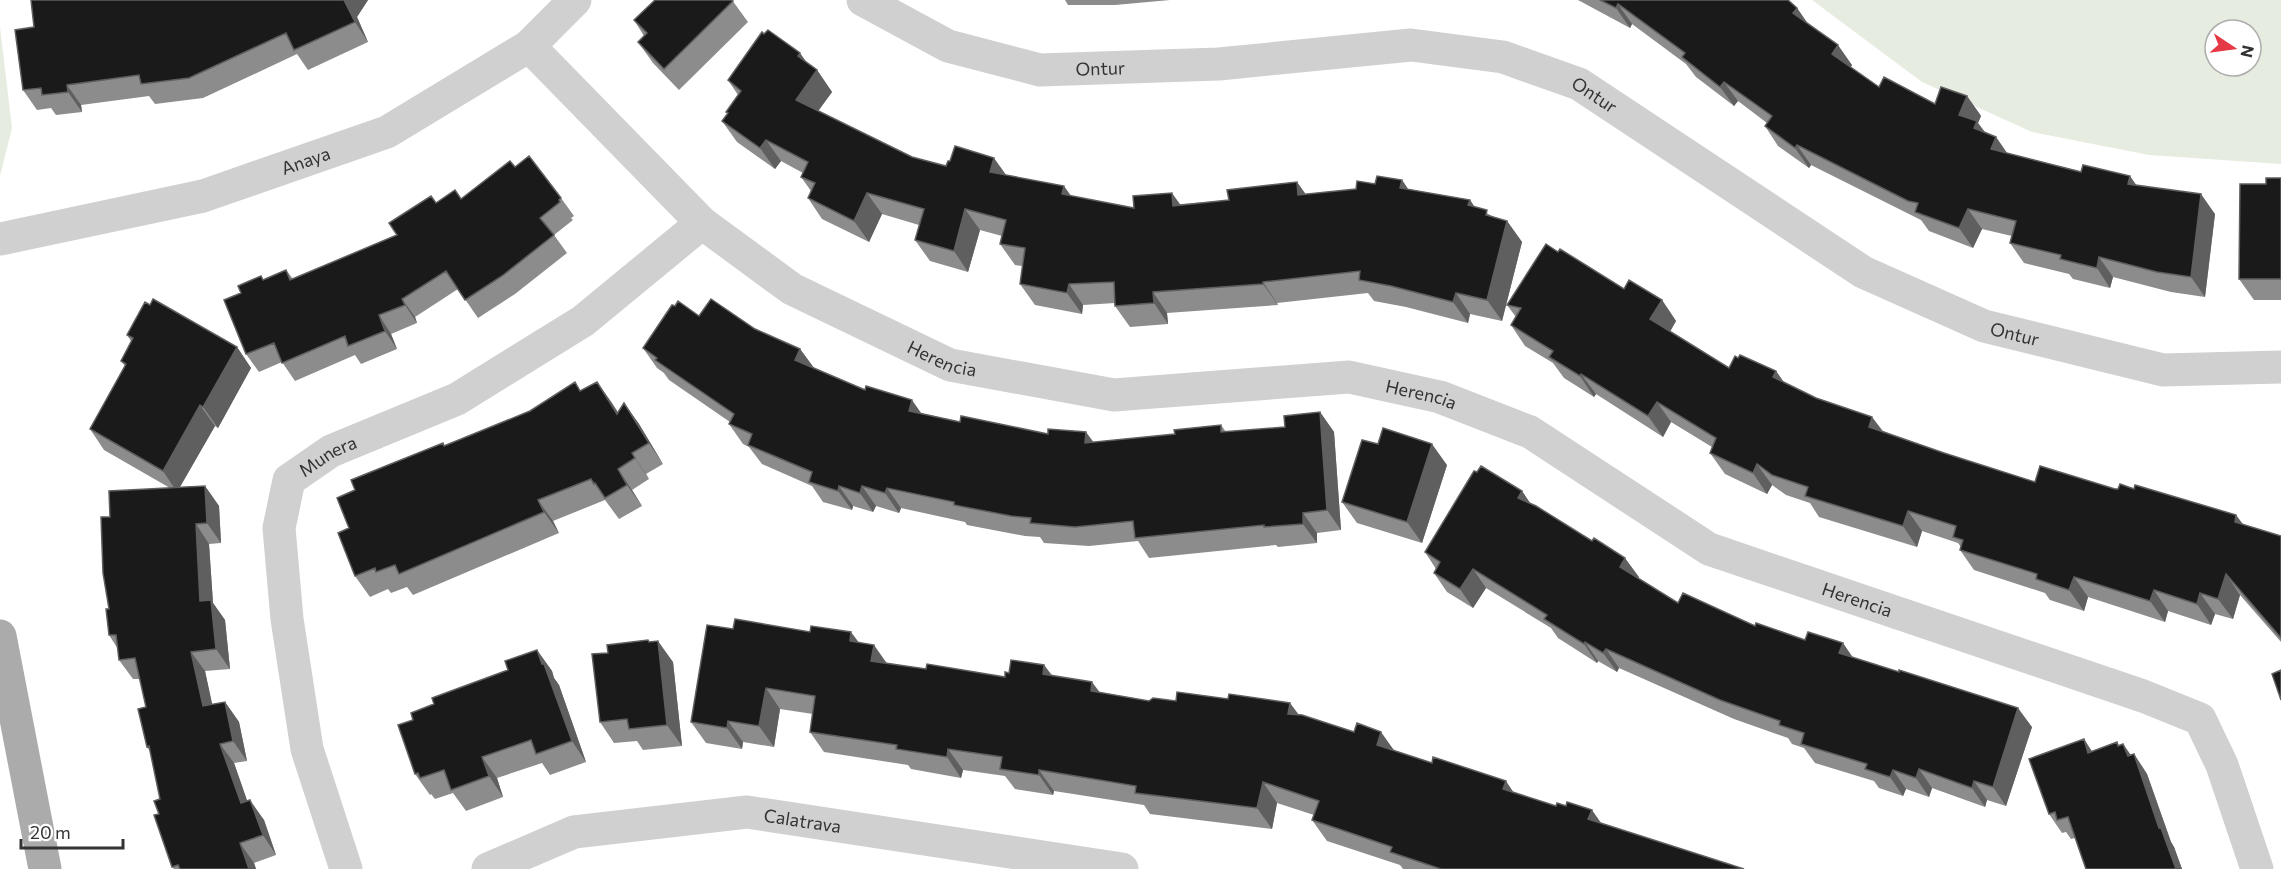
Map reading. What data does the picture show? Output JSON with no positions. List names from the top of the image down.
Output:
{
  "streets": {
    "street": [
      "Ontur",
      "Anaya",
      "Herencia",
      "Munera",
      "Calatrava"
    ]
  },
  "crossings": [
    ["Anaya", "Herencia"],
    ["Herencia", "Munera"]
  ],
  "scale_bar": "20 m",
  "north": "right"
}
